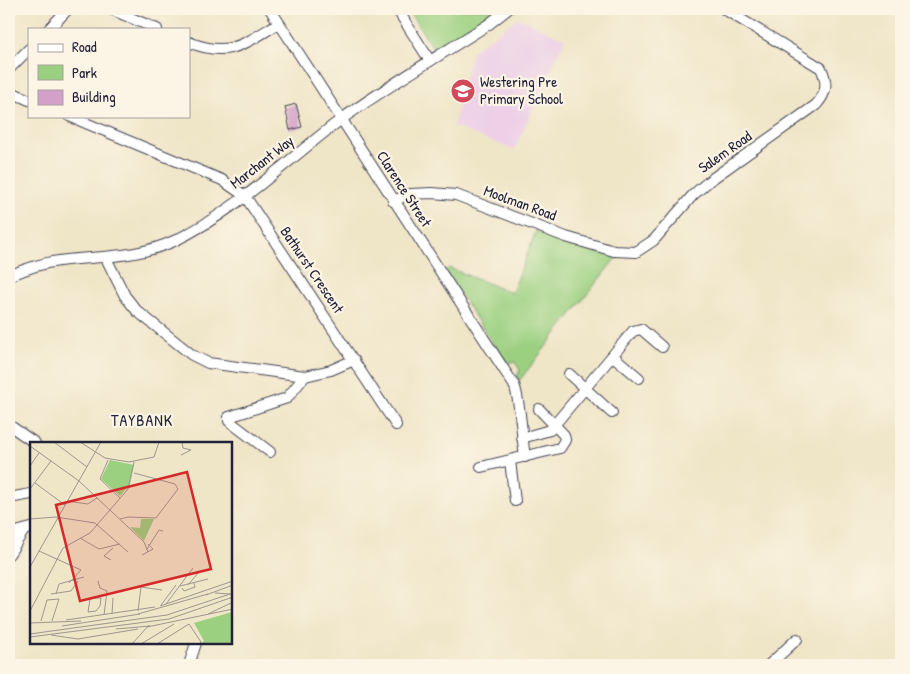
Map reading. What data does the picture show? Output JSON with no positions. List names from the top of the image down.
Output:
{
  "streets": {
    "street": [
      "Salem Road",
      "Marchant Way",
      "Clarence Street",
      "Moolman Road",
      "Bathurst Crescent"
    ]
  },
  "crossings": [
    ["Salem Road", "Moolman Road"],
    ["Marchant Way", "Clarence Street"],
    ["Marchant Way", "Bathurst Crescent"],
    ["Clarence Street", "Moolman Road"]
  ],
  "districts": ["TAYBANK"],
  "places": {
    "school or university": ["Westering Pre Primary School"]
  },
  "legend": ["Road", "Park", "Building"]
}
